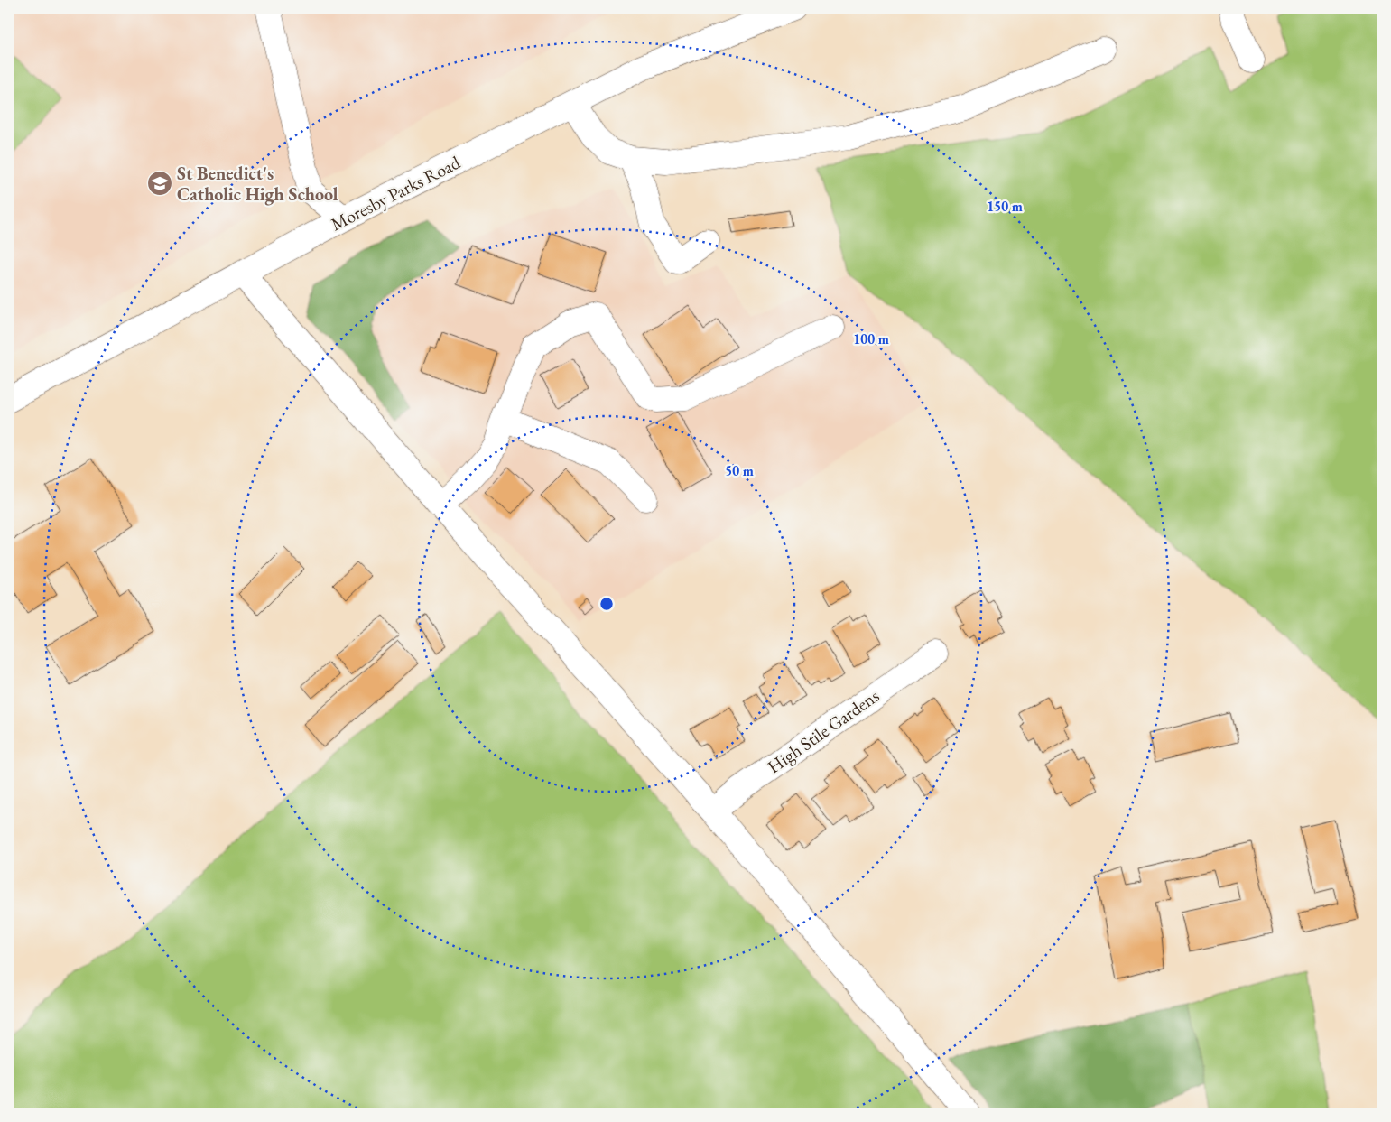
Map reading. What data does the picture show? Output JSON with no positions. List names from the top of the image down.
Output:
{
  "streets": {
    "street": ["Moresby Parks Road", "High Stile Gardens"]
  },
  "places": {
    "school or university": ["St Benedict's Catholic High School"]
  },
  "rings": ["150 m", "100 m", "50 m"]
}
